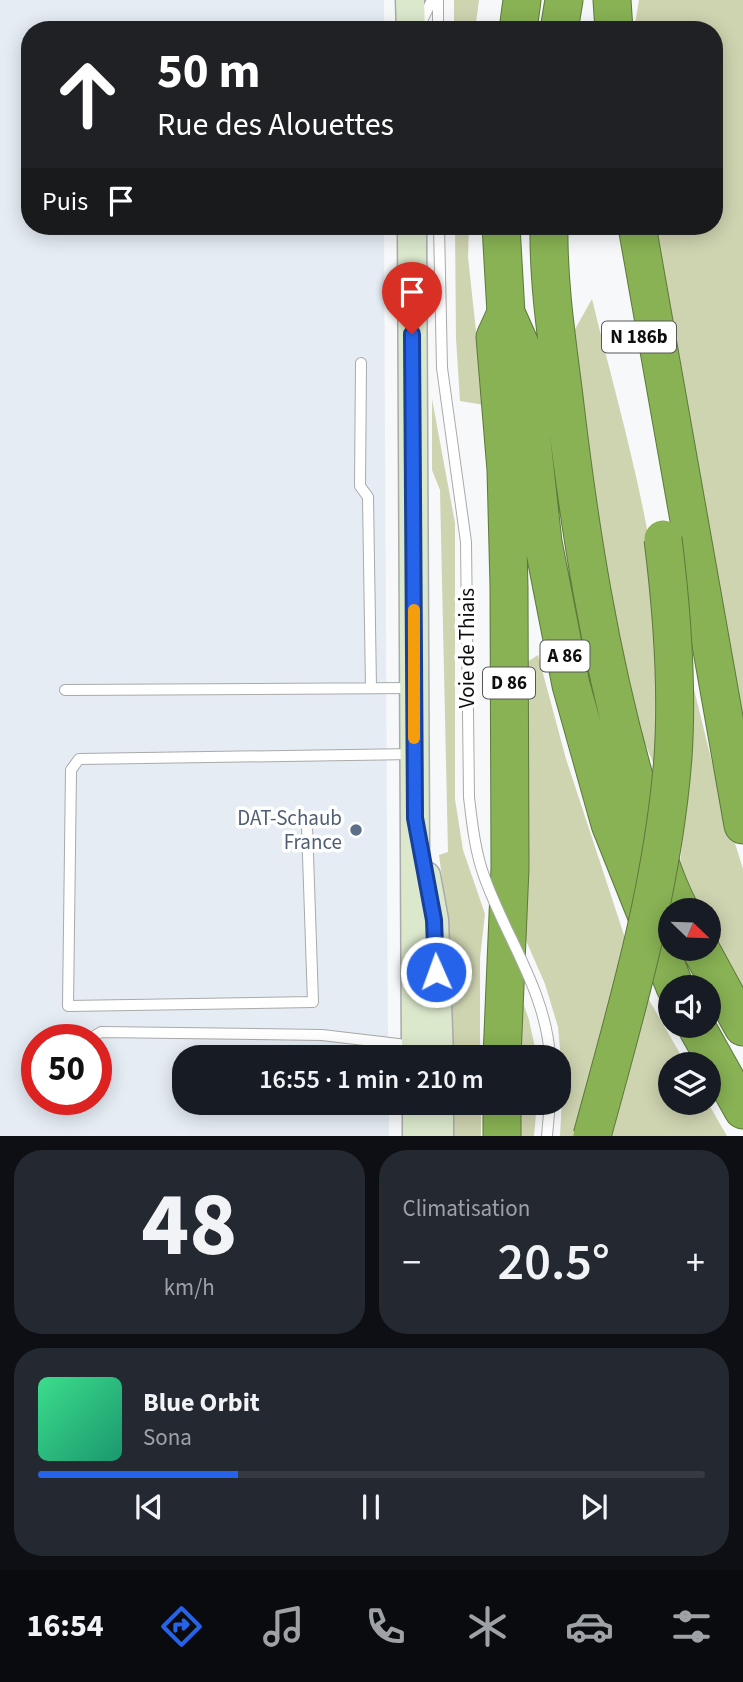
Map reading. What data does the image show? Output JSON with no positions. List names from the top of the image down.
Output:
{
  "streets": {
    "highway": ["N 186b", "A 86", "D 86"],
    "lane": ["Voie de Thiais"]
  },
  "crossings": [
    ["A 86", "D 86"]
  ],
  "places": ["DAT-Schaub France"],
  "north": "bottom right",
  "page": {
    "turn": ["50 m", "Rue des Alouettes"],
    "then": "Puis",
    "limit": "50",
    "trip": "16:55 · 1 min · 210 m",
    "tile": [
      ["48", "km/h"],
      "Climatisation"
    ],
    "heat": ["−", "20.5°", "+"],
    "song": ["Blue Orbit", "Sona"],
    "tabs": "16:54"
  }
}
